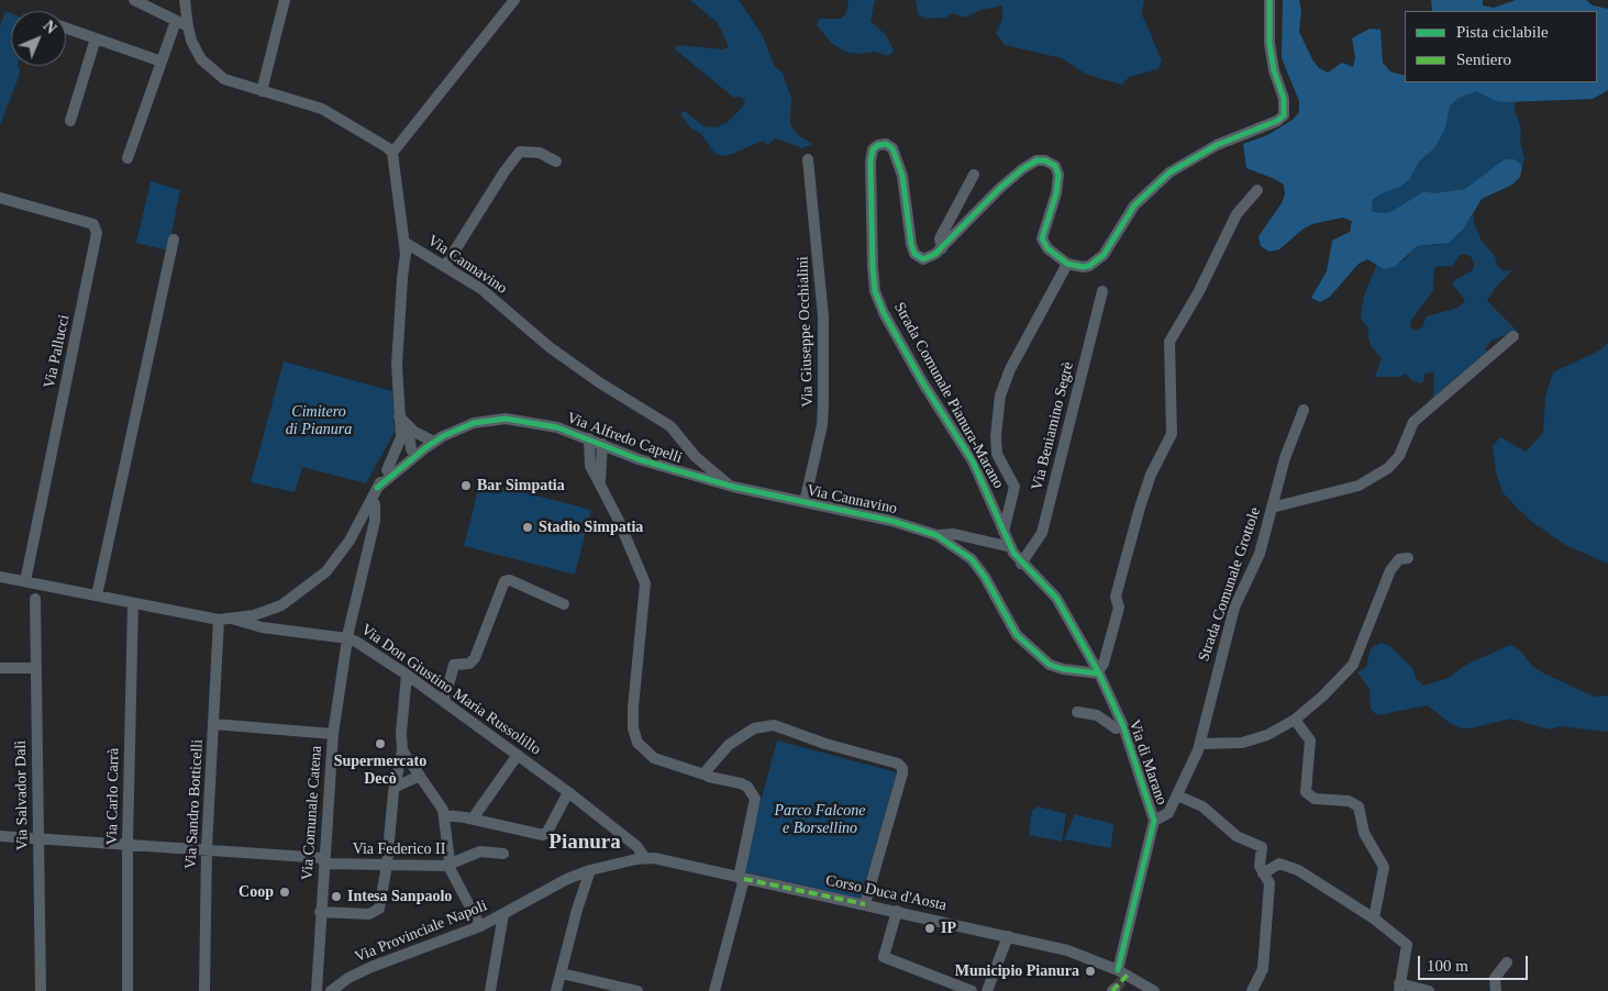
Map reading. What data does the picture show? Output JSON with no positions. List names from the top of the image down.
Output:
{
  "streets": {
    "street": [
      "Via Cannavino",
      "Via Giuseppe Occhialini",
      "Via Pallucci",
      "Strada Comunale Pianura-Marano",
      "Via Beniamino Segrè",
      "Via Alfredo Capelli",
      "Strada Comunale Grottole",
      "Via Don Giustino Maria Russolillo",
      "Via di Marano",
      "Via Salvador Dalì",
      "Via Carlo Carrà",
      "Via Sandro Botticelli",
      "Via Comunale Catena",
      "Via Federico II",
      "Corso Duca d'Aosta",
      "Via Provinciale Napoli"
    ]
  },
  "crossings": [
    ["Via Cannavino", "Via Giuseppe Occhialini"],
    ["Via Cannavino", "Strada Comunale Pianura-Marano"],
    ["Via Cannavino", "Via Alfredo Capelli"],
    ["Via Cannavino", "Via di Marano"],
    ["Strada Comunale Pianura-Marano", "Via di Marano"],
    ["Via Beniamino Segrè", "Via di Marano"],
    ["Via Alfredo Capelli", "Via Don Giustino Maria Russolillo"],
    ["Strada Comunale Grottole", "Via di Marano"],
    ["Via Don Giustino Maria Russolillo", "Via Comunale Catena"],
    ["Via Don Giustino Maria Russolillo", "Corso Duca d'Aosta"],
    ["Via Don Giustino Maria Russolillo", "Via Provinciale Napoli"],
    ["Via Salvador Dalì", "Via Federico II"],
    ["Via Carlo Carrà", "Via Federico II"],
    ["Via Sandro Botticelli", "Via Federico II"],
    ["Via Comunale Catena", "Via Federico II"],
    ["Corso Duca d'Aosta", "Via Provinciale Napoli"]
  ],
  "districts": ["Pianura"],
  "parks": ["Cimitero di Pianura", "Parco Falcone e Borsellino"],
  "places": [
    "Bar Simpatia",
    "Stadio Simpatia",
    "Supermercato Decò",
    "Coop",
    "Intesa Sanpaolo",
    "IP",
    "Municipio Pianura"
  ],
  "legend": ["Pista ciclabile", "Sentiero"],
  "scale_bar": "100 m",
  "north": "top right"
}
